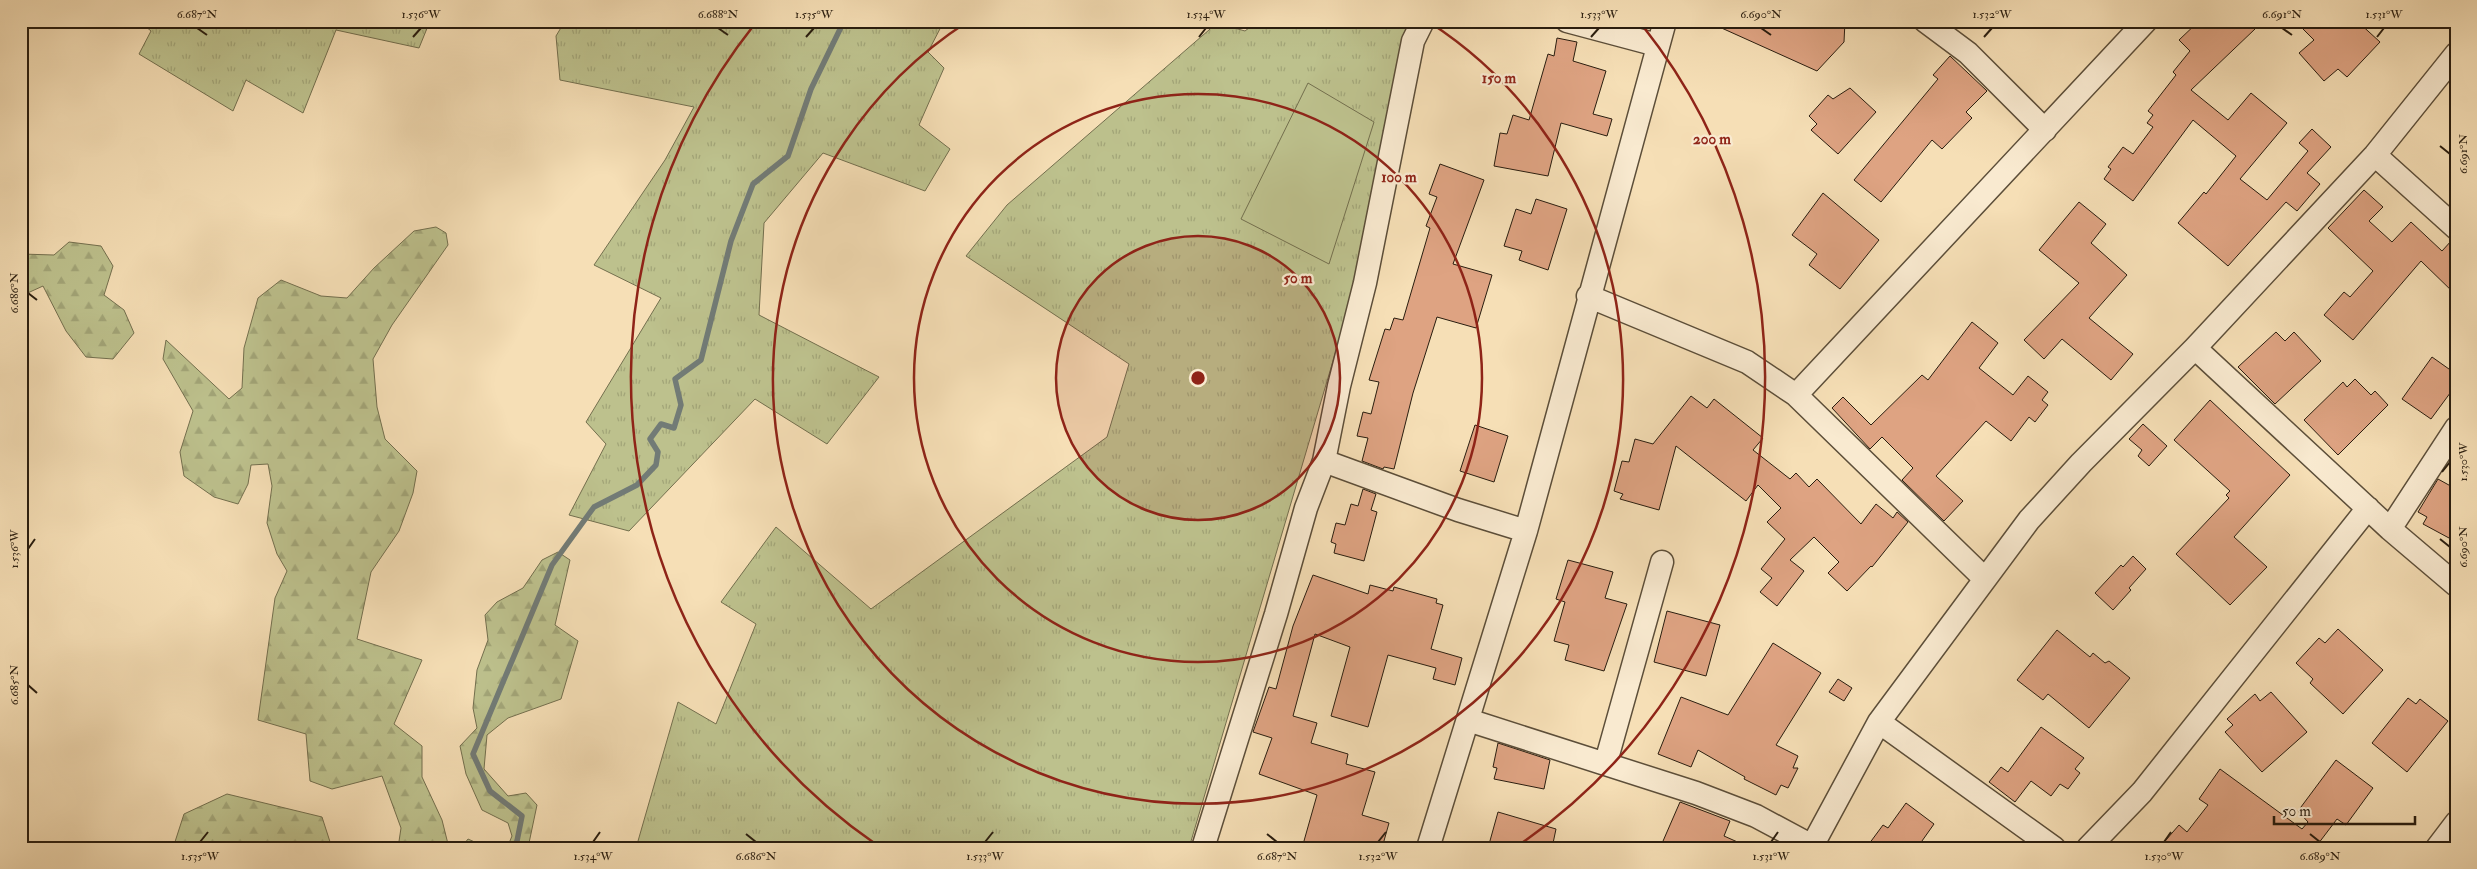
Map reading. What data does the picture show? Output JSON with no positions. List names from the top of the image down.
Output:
{
  "scale_bar": "50 m",
  "coordinates": [
    "6.687°N",
    "1.536°W",
    "6.688°N",
    "1.535°W",
    "1.534°W",
    "1.533°W",
    "6.690°N",
    "1.532°W",
    "6.691°N",
    "1.531°W",
    "6.686°N",
    "1.530°W",
    "6.685°N",
    "6.689°N"
  ],
  "rings": [
    "150 m",
    "200 m",
    "100 m",
    "50 m"
  ]
}
